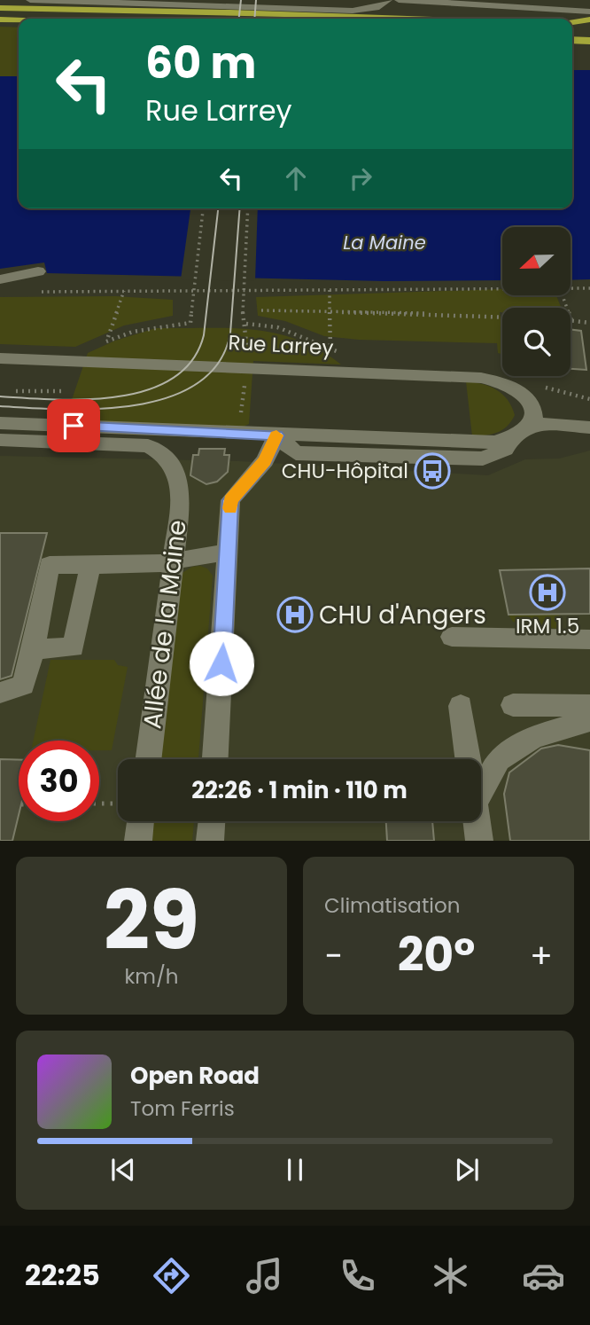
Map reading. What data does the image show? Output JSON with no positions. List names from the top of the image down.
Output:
{
  "streets": {
    "street": ["Rue Larrey", "Allée de la Maine"]
  },
  "water": ["La Maine"],
  "places": {
    "bus stop": ["CHU-Hôpital"],
    "hospital": ["IRM 1.5", "CHU d'Angers"]
  },
  "north": "left",
  "page": {
    "turn": ["60 m", "Rue Larrey"],
    "limit": "30",
    "trip": "22:26 · 1 min · 110 m",
    "tile": [
      ["29", "km/h"],
      "Climatisation"
    ],
    "heat": ["−", "20°", "+"],
    "song": ["Open Road", "Tom Ferris"],
    "tabs": "22:25"
  }
}
